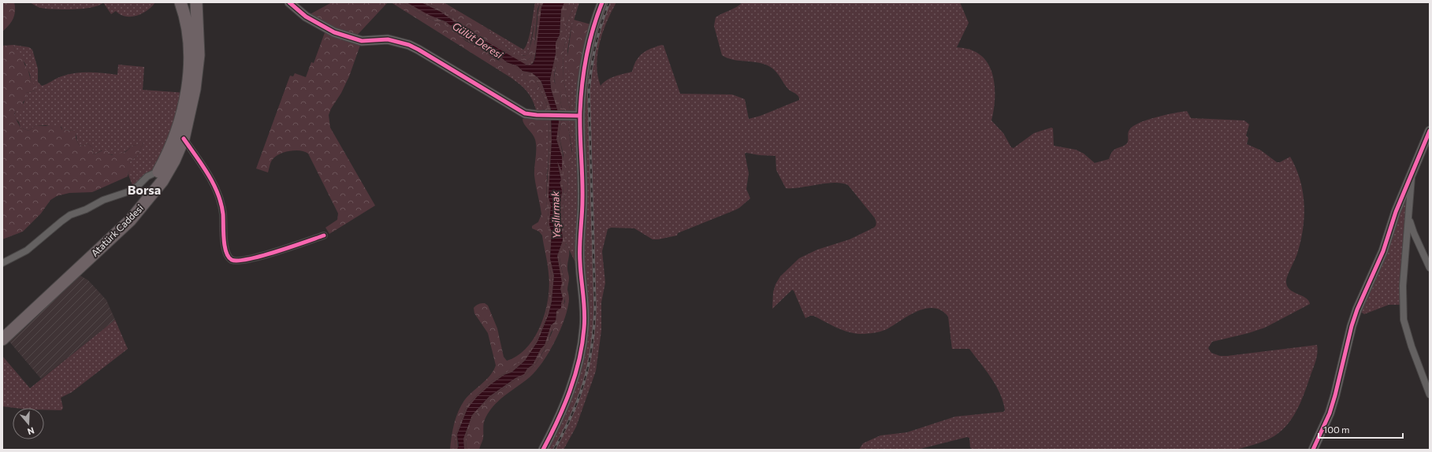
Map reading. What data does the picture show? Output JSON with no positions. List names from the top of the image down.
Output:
{
  "streets": {
    "highway": ["Atatürk Caddesi"]
  },
  "districts": ["Borsa"],
  "water": ["Gülüt Deresi", "Yeşilırmak"],
  "scale_bar": "100 m",
  "north": "bottom"
}
